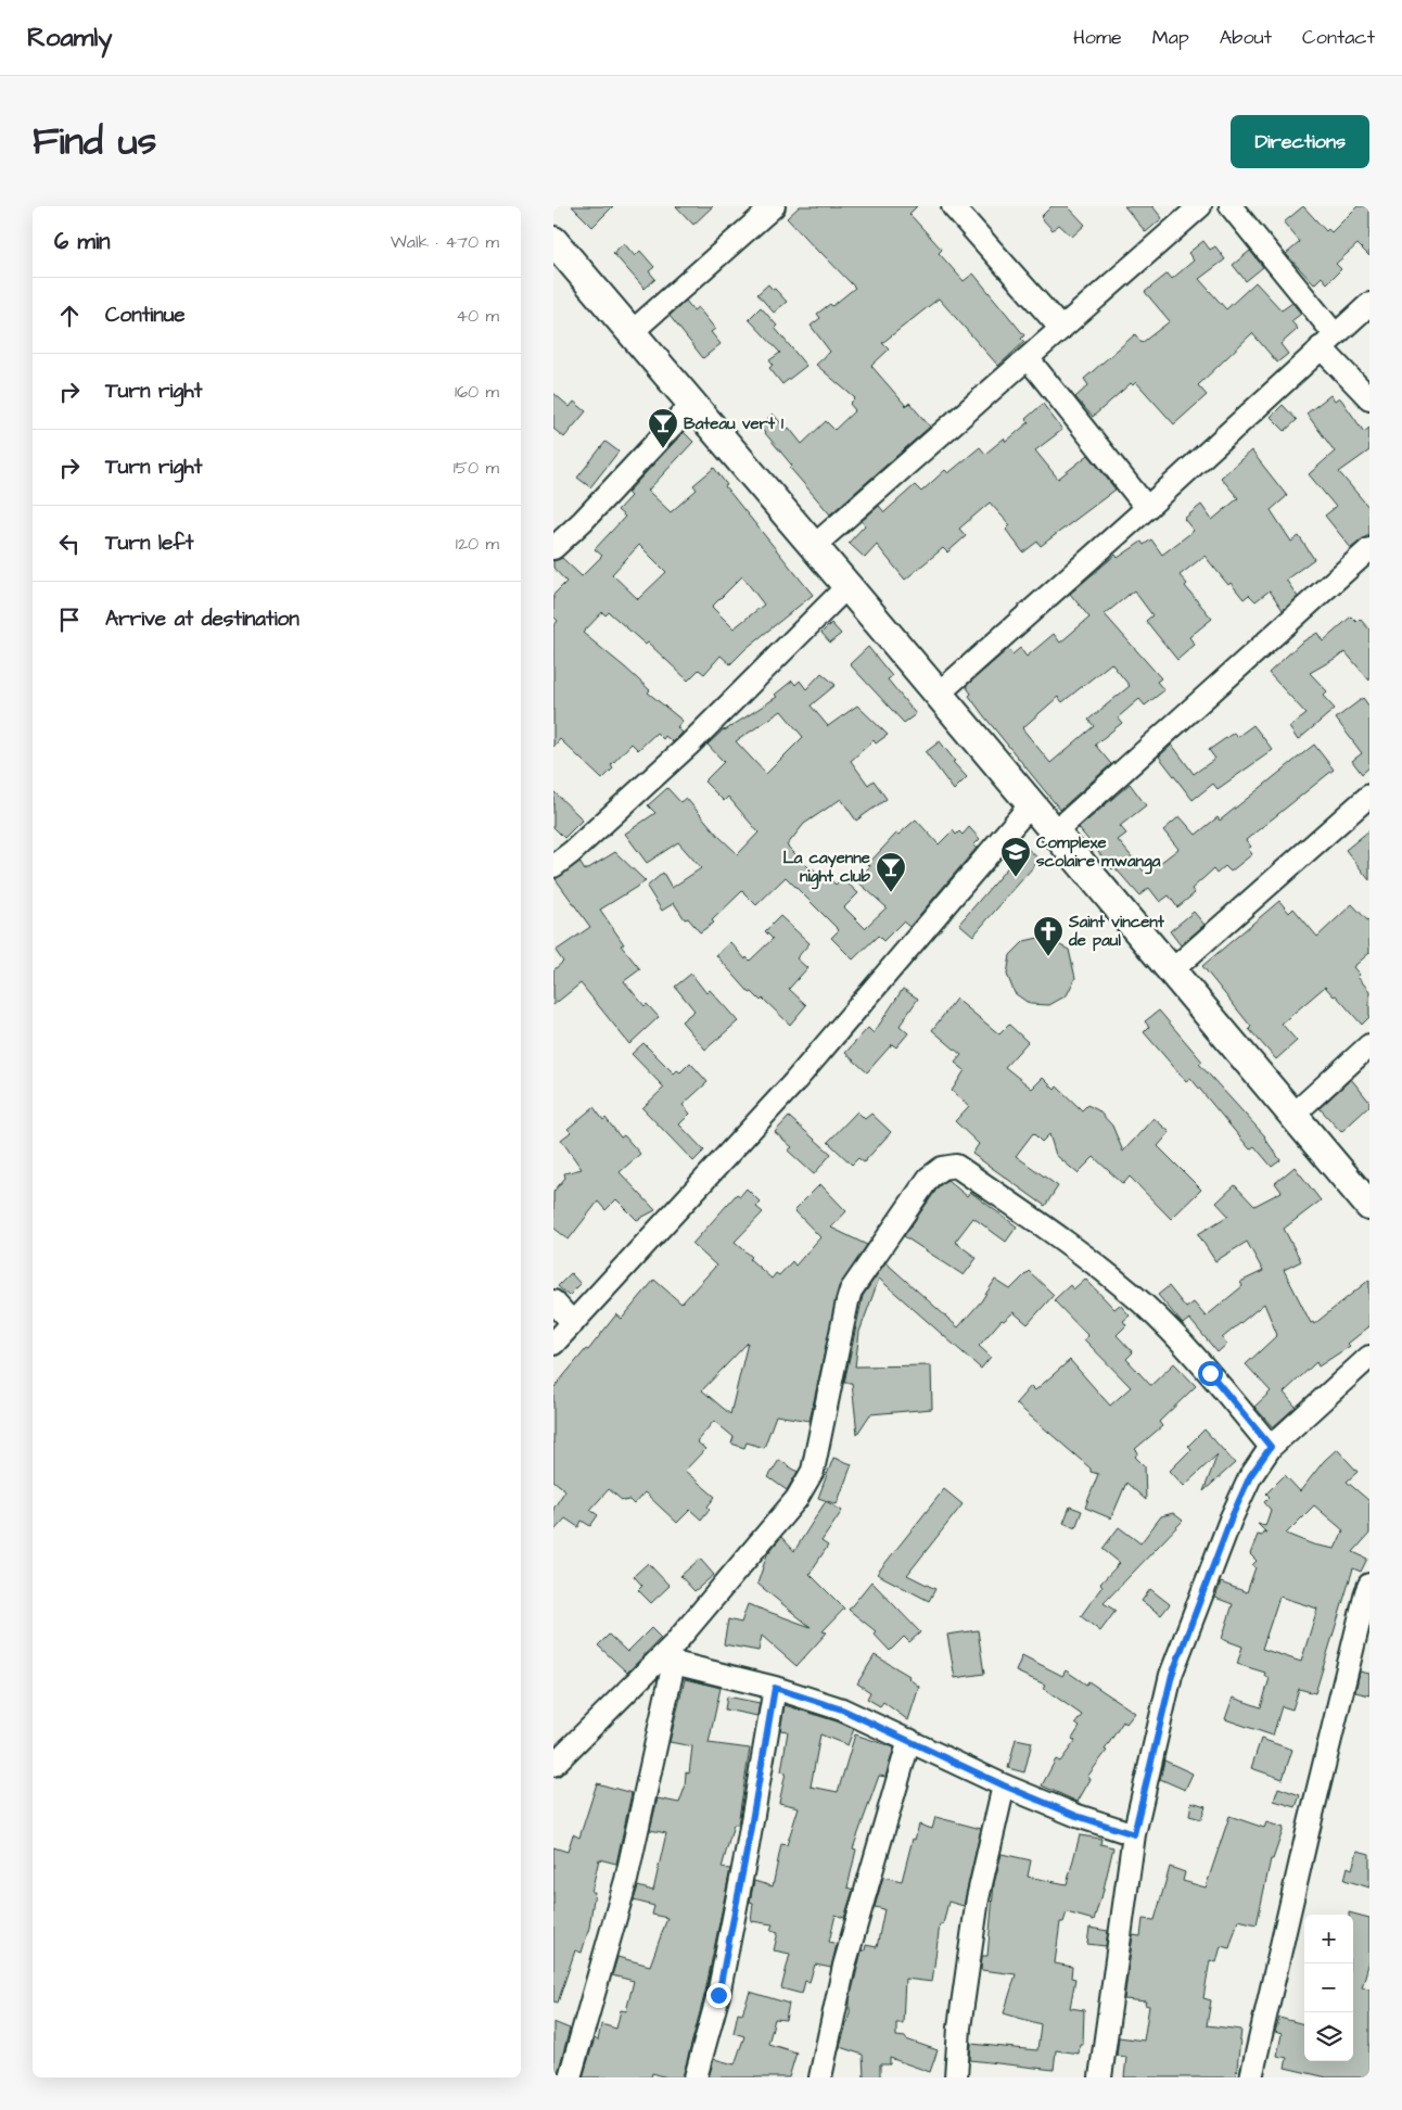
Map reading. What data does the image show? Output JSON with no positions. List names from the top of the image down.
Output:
{
  "places": {
    "bar": ["Bateau vert 1", "La cayenne night club"],
    "school or university": ["Complexe scolaire mwanga"],
    "church": ["Saint vincent de paul"]
  },
  "page": {
    "header": "Roamly",
    "nav": [
      "Home",
      "Map",
      "About",
      "Contact"
    ],
    "title": "Find us",
    "buttons": "Directions",
    "heading": ["6 min", "Walk · 470 m"],
    "list": [
      ["Continue", "40 m"],
      ["Turn right", "160 m"],
      ["Turn right", "150 m"],
      ["Turn left", "120 m"],
      "Arrive at destination"
    ],
    "map_buttons": ["+", "−"]
  }
}
